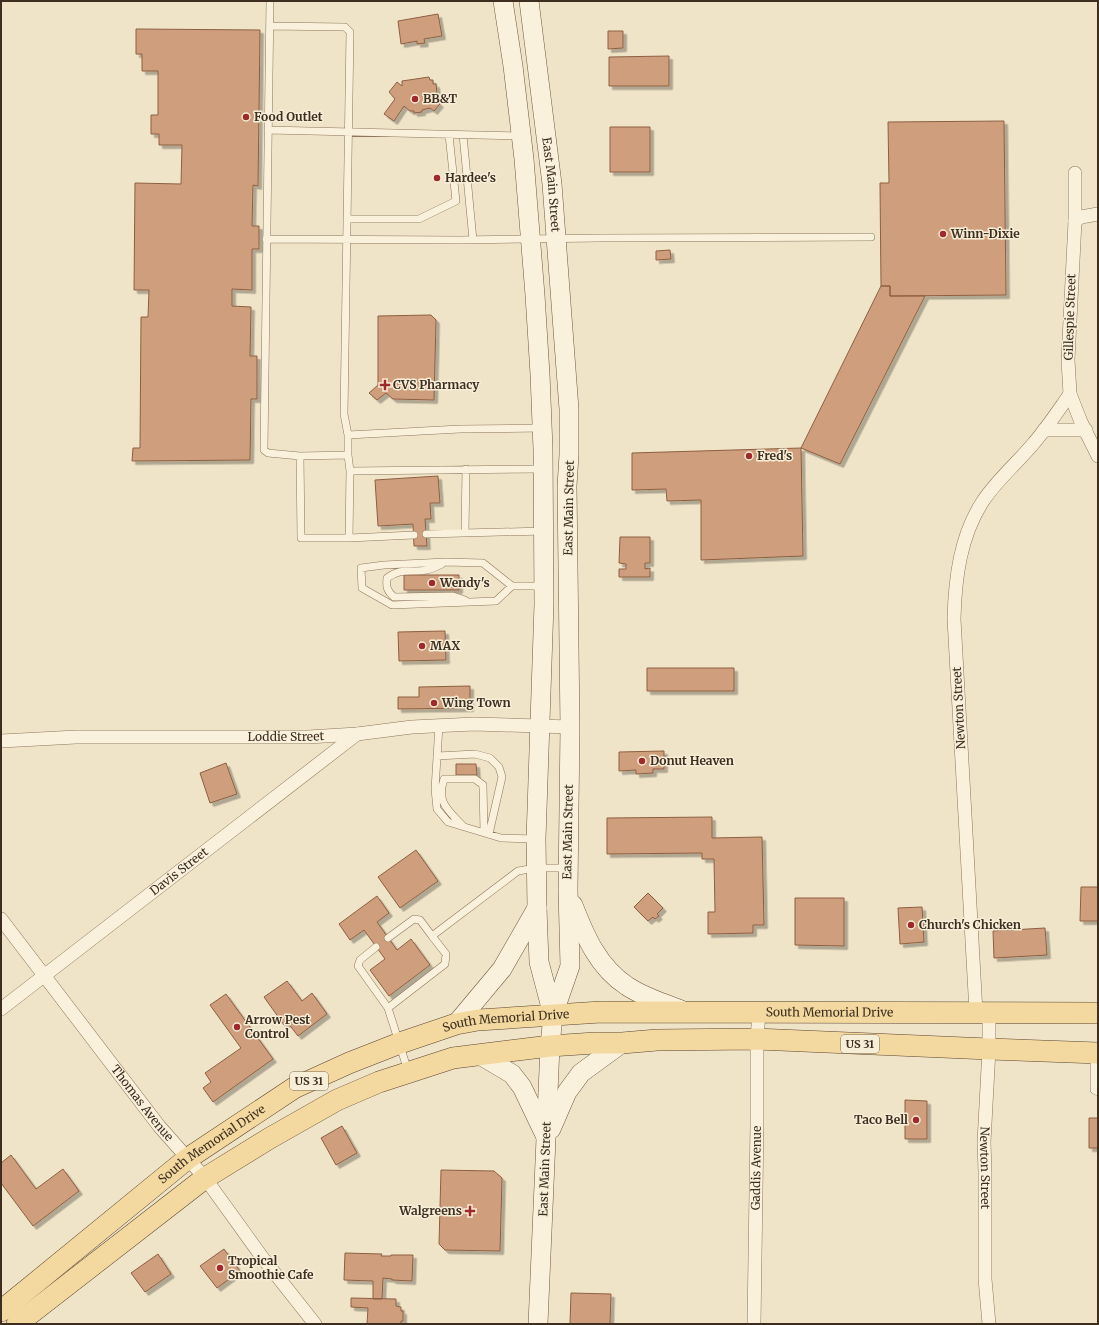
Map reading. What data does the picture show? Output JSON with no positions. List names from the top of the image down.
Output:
{
  "streets": {
    "main road": ["East Main Street", "South Memorial Drive", "US 31"],
    "street": [
      "Gillespie Street",
      "Newton Street",
      "Loddie Street",
      "Davis Street",
      "Thomas Avenue",
      "Gaddis Avenue"
    ]
  },
  "crossings": [
    ["East Main Street", "Loddie Street"],
    ["East Main Street", "South Memorial Drive"],
    ["Gillespie Street", "Newton Street"],
    ["Newton Street", "South Memorial Drive"],
    ["Loddie Street", "Davis Street"],
    ["Davis Street", "Thomas Avenue"],
    ["South Memorial Drive", "Thomas Avenue"],
    ["South Memorial Drive", "Gaddis Avenue"]
  ],
  "places": {
    "other": [
      "BB&T",
      "Food Outlet",
      "Hardee's",
      "Winn-Dixie",
      "Fred's",
      "Wendy's",
      "MAX",
      "Wing Town",
      "Donut Heaven",
      "Church's Chicken",
      "Arrow Pest Control",
      "Taco Bell",
      "Tropical Smoothie Cafe"
    ],
    "health": ["CVS Pharmacy", "Walgreens"]
  }
}
